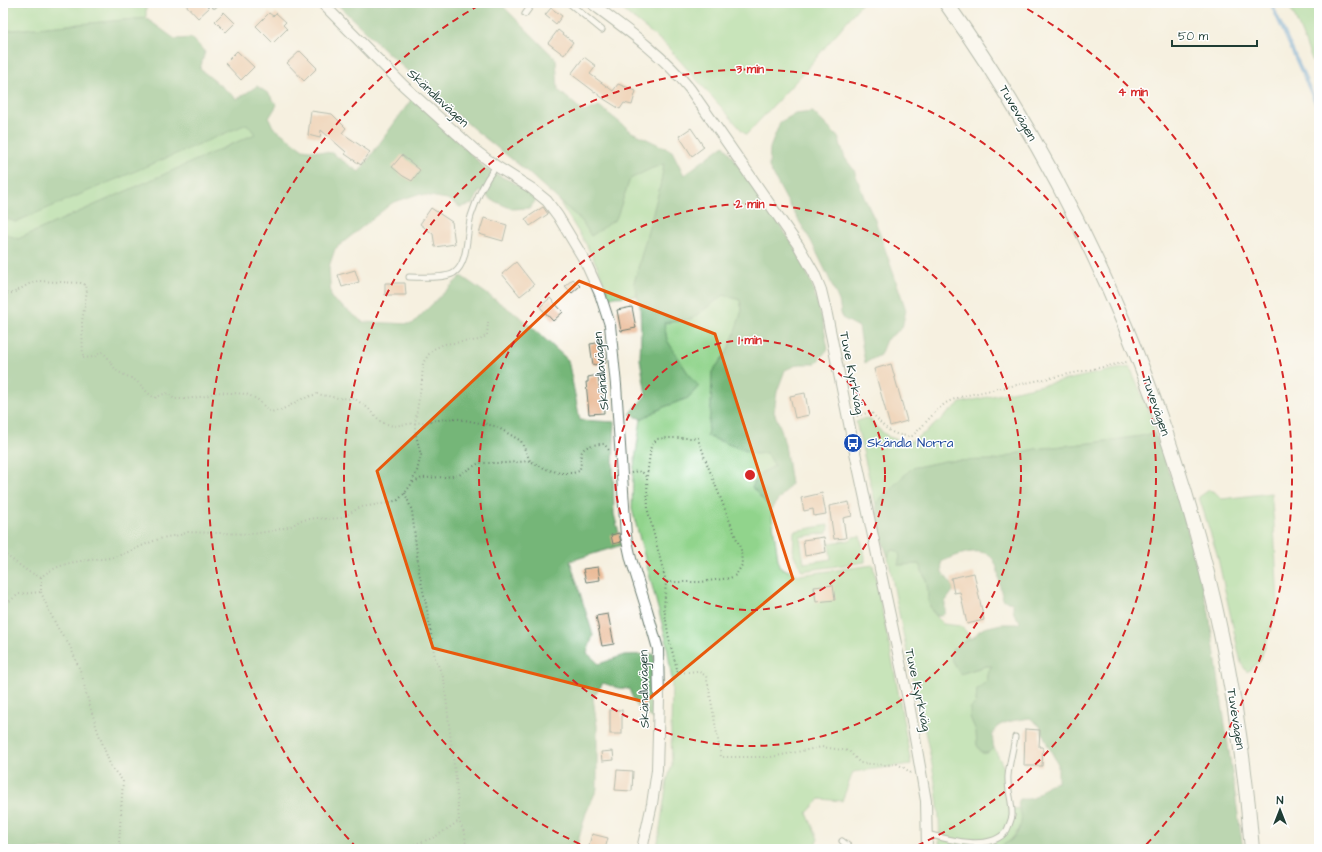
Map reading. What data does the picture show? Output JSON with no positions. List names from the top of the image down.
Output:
{
  "streets": {
    "main road": ["Tuvevägen"],
    "street": ["Skändlavägen", "Tuve Kyrkväg"]
  },
  "places": {
    "bus stop": ["Skändla Norra"]
  },
  "scale_bar": "50 m",
  "north": "top",
  "rings": [
    "3 min",
    "4 min",
    "2 min",
    "1 min"
  ]
}
